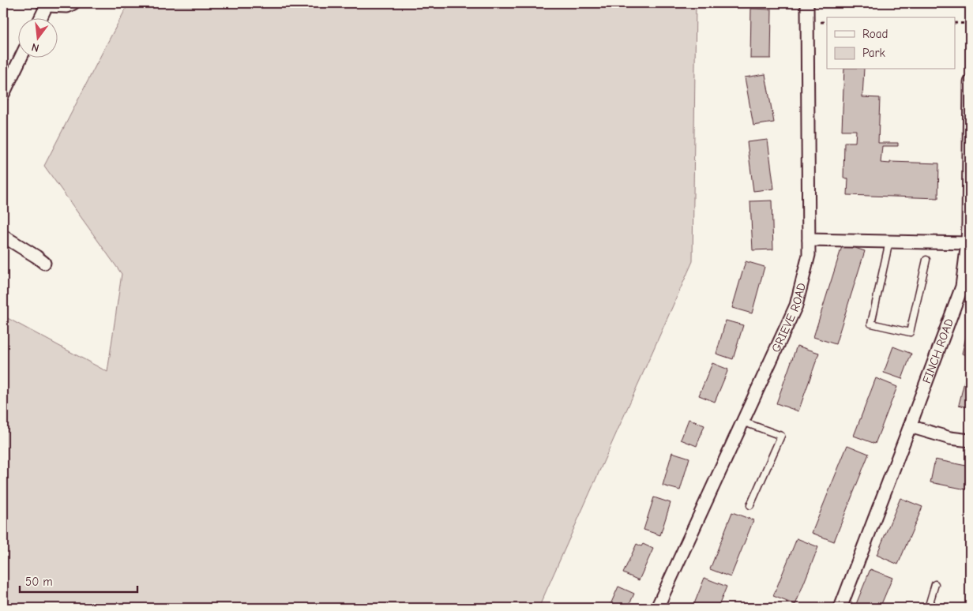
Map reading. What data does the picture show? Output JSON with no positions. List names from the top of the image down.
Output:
{
  "streets": {
    "street": ["GRIEVE ROAD", "FINCH ROAD"]
  },
  "legend": ["Road", "Park"],
  "scale_bar": "50 m",
  "north": "bottom"
}
